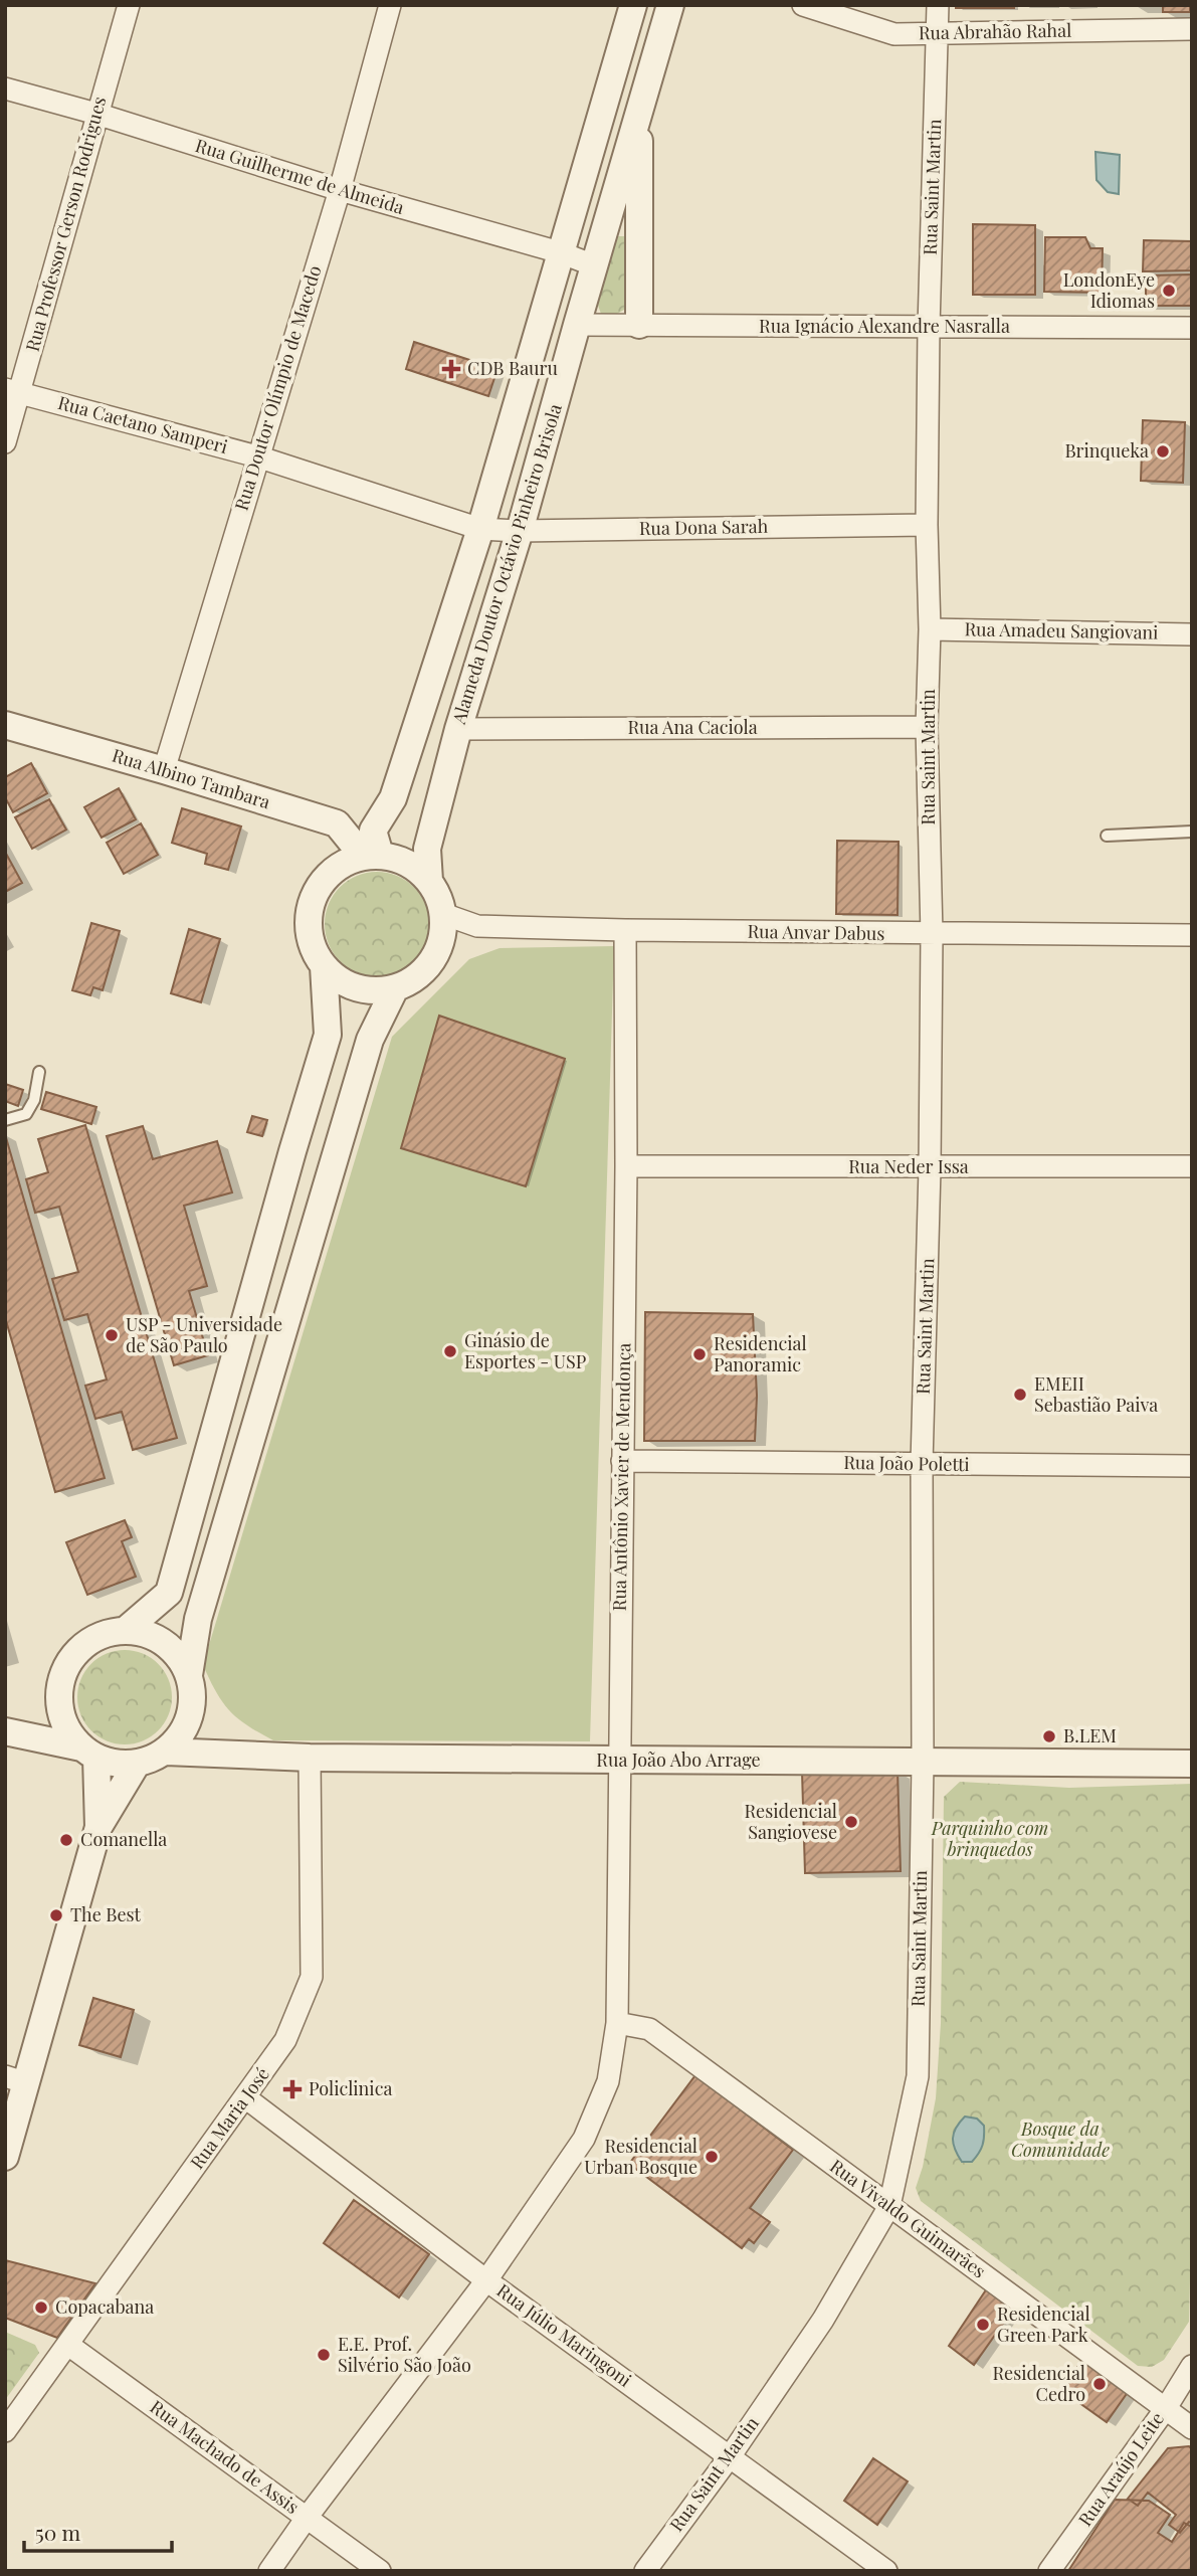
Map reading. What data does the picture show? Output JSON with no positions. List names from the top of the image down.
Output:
{
  "streets": {
    "street": [
      "Rua Abrahão Rahal",
      "Rua Guilherme de Almeida",
      "Rua Saint Martin",
      "Rua Professor Gerson Rodrigues",
      "Rua Ignácio Alexandre Nasralla",
      "Rua Doutor Olímpio de Macedo",
      "Rua Caetano Samperi",
      "Rua Dona Sarah",
      "Alameda Doutor Octávio Pinheiro Brisola",
      "Rua Amadeu Sangiovani",
      "Rua Ana Caciola",
      "Rua Albino Tambara",
      "Rua Anvar Dabus",
      "Rua Neder Issa",
      "Rua João Poletti",
      "Rua Antônio Xavier de Mendonça",
      "Rua João Abo Arrage",
      "Rua Maria José",
      "Rua Vivaldo Guimarães",
      "Rua Júlio Maringoni",
      "Rua Machado de Assis",
      "Rua Araújo Leite"
    ]
  },
  "crossings": [
    ["Rua Abrahão Rahal", "Rua Saint Martin"],
    ["Rua Guilherme de Almeida", "Rua Professor Gerson Rodrigues"],
    ["Rua Guilherme de Almeida", "Rua Doutor Olímpio de Macedo"],
    ["Rua Guilherme de Almeida", "Alameda Doutor Octávio Pinheiro Brisola"],
    ["Rua Saint Martin", "Rua Ignácio Alexandre Nasralla"],
    ["Rua Saint Martin", "Rua Dona Sarah"],
    ["Rua Saint Martin", "Rua Amadeu Sangiovani"],
    ["Rua Saint Martin", "Rua Ana Caciola"],
    ["Rua Saint Martin", "Rua Anvar Dabus"],
    ["Rua Saint Martin", "Rua Neder Issa"],
    ["Rua Saint Martin", "Rua João Poletti"],
    ["Rua Saint Martin", "Rua João Abo Arrage"],
    ["Rua Saint Martin", "Rua Vivaldo Guimarães"],
    ["Rua Saint Martin", "Rua Júlio Maringoni"],
    ["Rua Professor Gerson Rodrigues", "Rua Caetano Samperi"],
    ["Rua Ignácio Alexandre Nasralla", "Alameda Doutor Octávio Pinheiro Brisola"],
    ["Rua Doutor Olímpio de Macedo", "Rua Caetano Samperi"],
    ["Rua Doutor Olímpio de Macedo", "Rua Albino Tambara"],
    ["Rua Caetano Samperi", "Rua Dona Sarah"],
    ["Rua Caetano Samperi", "Alameda Doutor Octávio Pinheiro Brisola"],
    ["Rua Dona Sarah", "Alameda Doutor Octávio Pinheiro Brisola"],
    ["Alameda Doutor Octávio Pinheiro Brisola", "Rua Ana Caciola"],
    ["Alameda Doutor Octávio Pinheiro Brisola", "Rua Albino Tambara"],
    ["Alameda Doutor Octávio Pinheiro Brisola", "Rua Anvar Dabus"],
    ["Rua Albino Tambara", "Rua Anvar Dabus"],
    ["Rua Anvar Dabus", "Rua Antônio Xavier de Mendonça"],
    ["Rua Neder Issa", "Rua Antônio Xavier de Mendonça"],
    ["Rua João Poletti", "Rua Antônio Xavier de Mendonça"],
    ["Rua Antônio Xavier de Mendonça", "Rua João Abo Arrage"],
    ["Rua Antônio Xavier de Mendonça", "Rua Vivaldo Guimarães"],
    ["Rua Antônio Xavier de Mendonça", "Rua Júlio Maringoni"],
    ["Rua Antônio Xavier de Mendonça", "Rua Machado de Assis"],
    ["Rua João Abo Arrage", "Rua Maria José"],
    ["Rua Maria José", "Rua Júlio Maringoni"],
    ["Rua Maria José", "Rua Machado de Assis"],
    ["Rua Vivaldo Guimarães", "Rua Araújo Leite"]
  ],
  "parks": ["Parquinho com brinquedos", "Bosque da Comunidade"],
  "places": {
    "other": [
      "LondonEye Idiomas",
      "Brinqueka",
      "USP - Universidade de São Paulo",
      "Ginásio de Esportes - USP",
      "Residencial Panoramic",
      "EMEII Sebastião Paiva",
      "B.LEM",
      "Residencial Sangiovese",
      "Comanella",
      "The Best",
      "Residencial Urban Bosque",
      "Copacabana",
      "Residencial Green Park",
      "E.E. Prof. Silvério São João",
      "Residencial Cedro"
    ],
    "health": ["CDB Bauru", "Policlinica"]
  },
  "scale_bar": "50 m"
}
